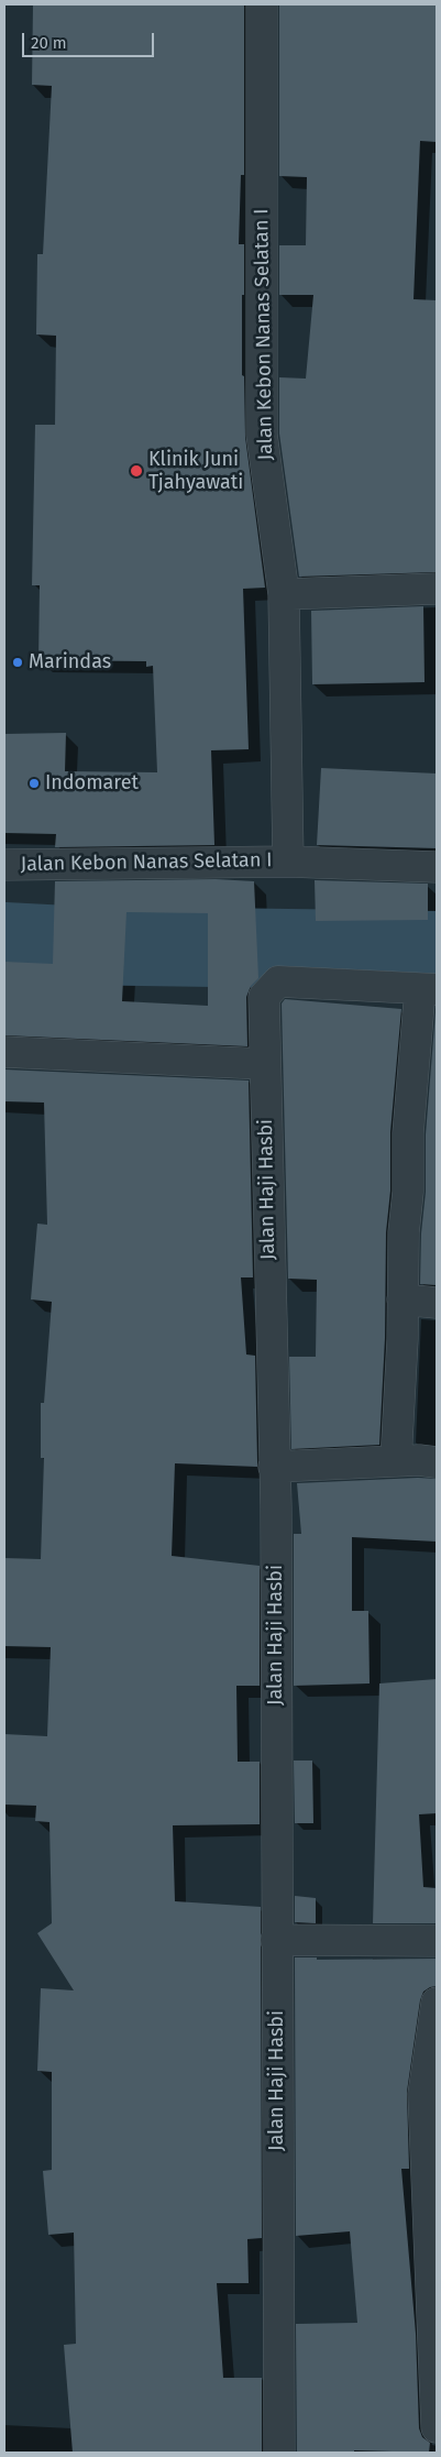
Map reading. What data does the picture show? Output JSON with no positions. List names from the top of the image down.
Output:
{
  "streets": {
    "street": ["Jalan Kebon Nanas Selatan I", "Jalan Haji Hasbi"]
  },
  "places": ["Klinik Juni Tjahyawati", "Marindas", "Indomaret"],
  "scale_bar": "20 m"
}
